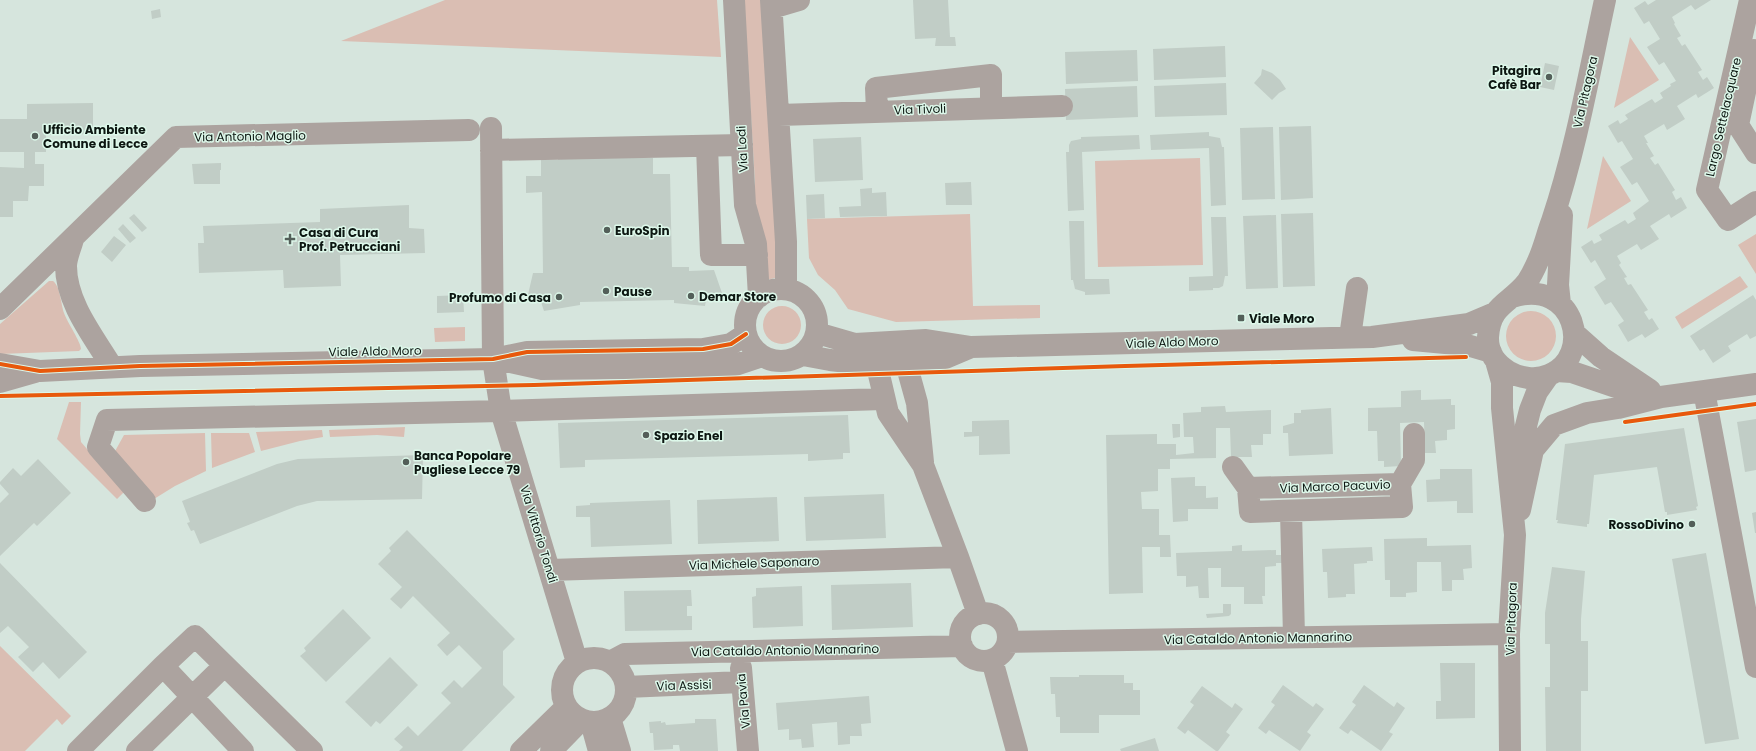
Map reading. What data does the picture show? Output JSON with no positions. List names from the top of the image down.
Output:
{
  "streets": {
    "street": [
      "Via Pitagora",
      "Via Tivoli",
      "Largo Settelacquare",
      "Via Antonio Maglio",
      "Via Lodi",
      "Viale Aldo Moro",
      "Via Marco Pacuvio",
      "Via Vittorio Tondi",
      "Via Michele Saponaro",
      "Via Cataldo Antonio Mannarino",
      "Via Assisi",
      "Via Pavia"
    ]
  },
  "crossings": [
    ["Via Pitagora", "Viale Aldo Moro"],
    ["Via Pitagora", "Via Cataldo Antonio Mannarino"],
    ["Via Lodi", "Viale Aldo Moro"],
    ["Viale Aldo Moro", "Via Vittorio Tondi"],
    ["Via Marco Pacuvio", "Via Cataldo Antonio Mannarino"],
    ["Via Vittorio Tondi", "Via Michele Saponaro"],
    ["Via Vittorio Tondi", "Via Cataldo Antonio Mannarino"],
    ["Via Vittorio Tondi", "Via Assisi"],
    ["Via Cataldo Antonio Mannarino", "Via Assisi"],
    ["Via Cataldo Antonio Mannarino", "Via Pavia"],
    ["Via Assisi", "Via Pavia"]
  ],
  "places": {
    "other": [
      "Pitagira Cafè Bar",
      "Ufficio Ambiente Comune di Lecce",
      "EuroSpin",
      "Pause",
      "Demar Store",
      "Profumo di Casa",
      "Spazio Enel",
      "Banca Popolare Pugliese Lecce 79",
      "RossoDivino"
    ],
    "health": ["Casa di Cura Prof. Petrucciani"],
    "transit": ["Viale Moro"]
  }
}
